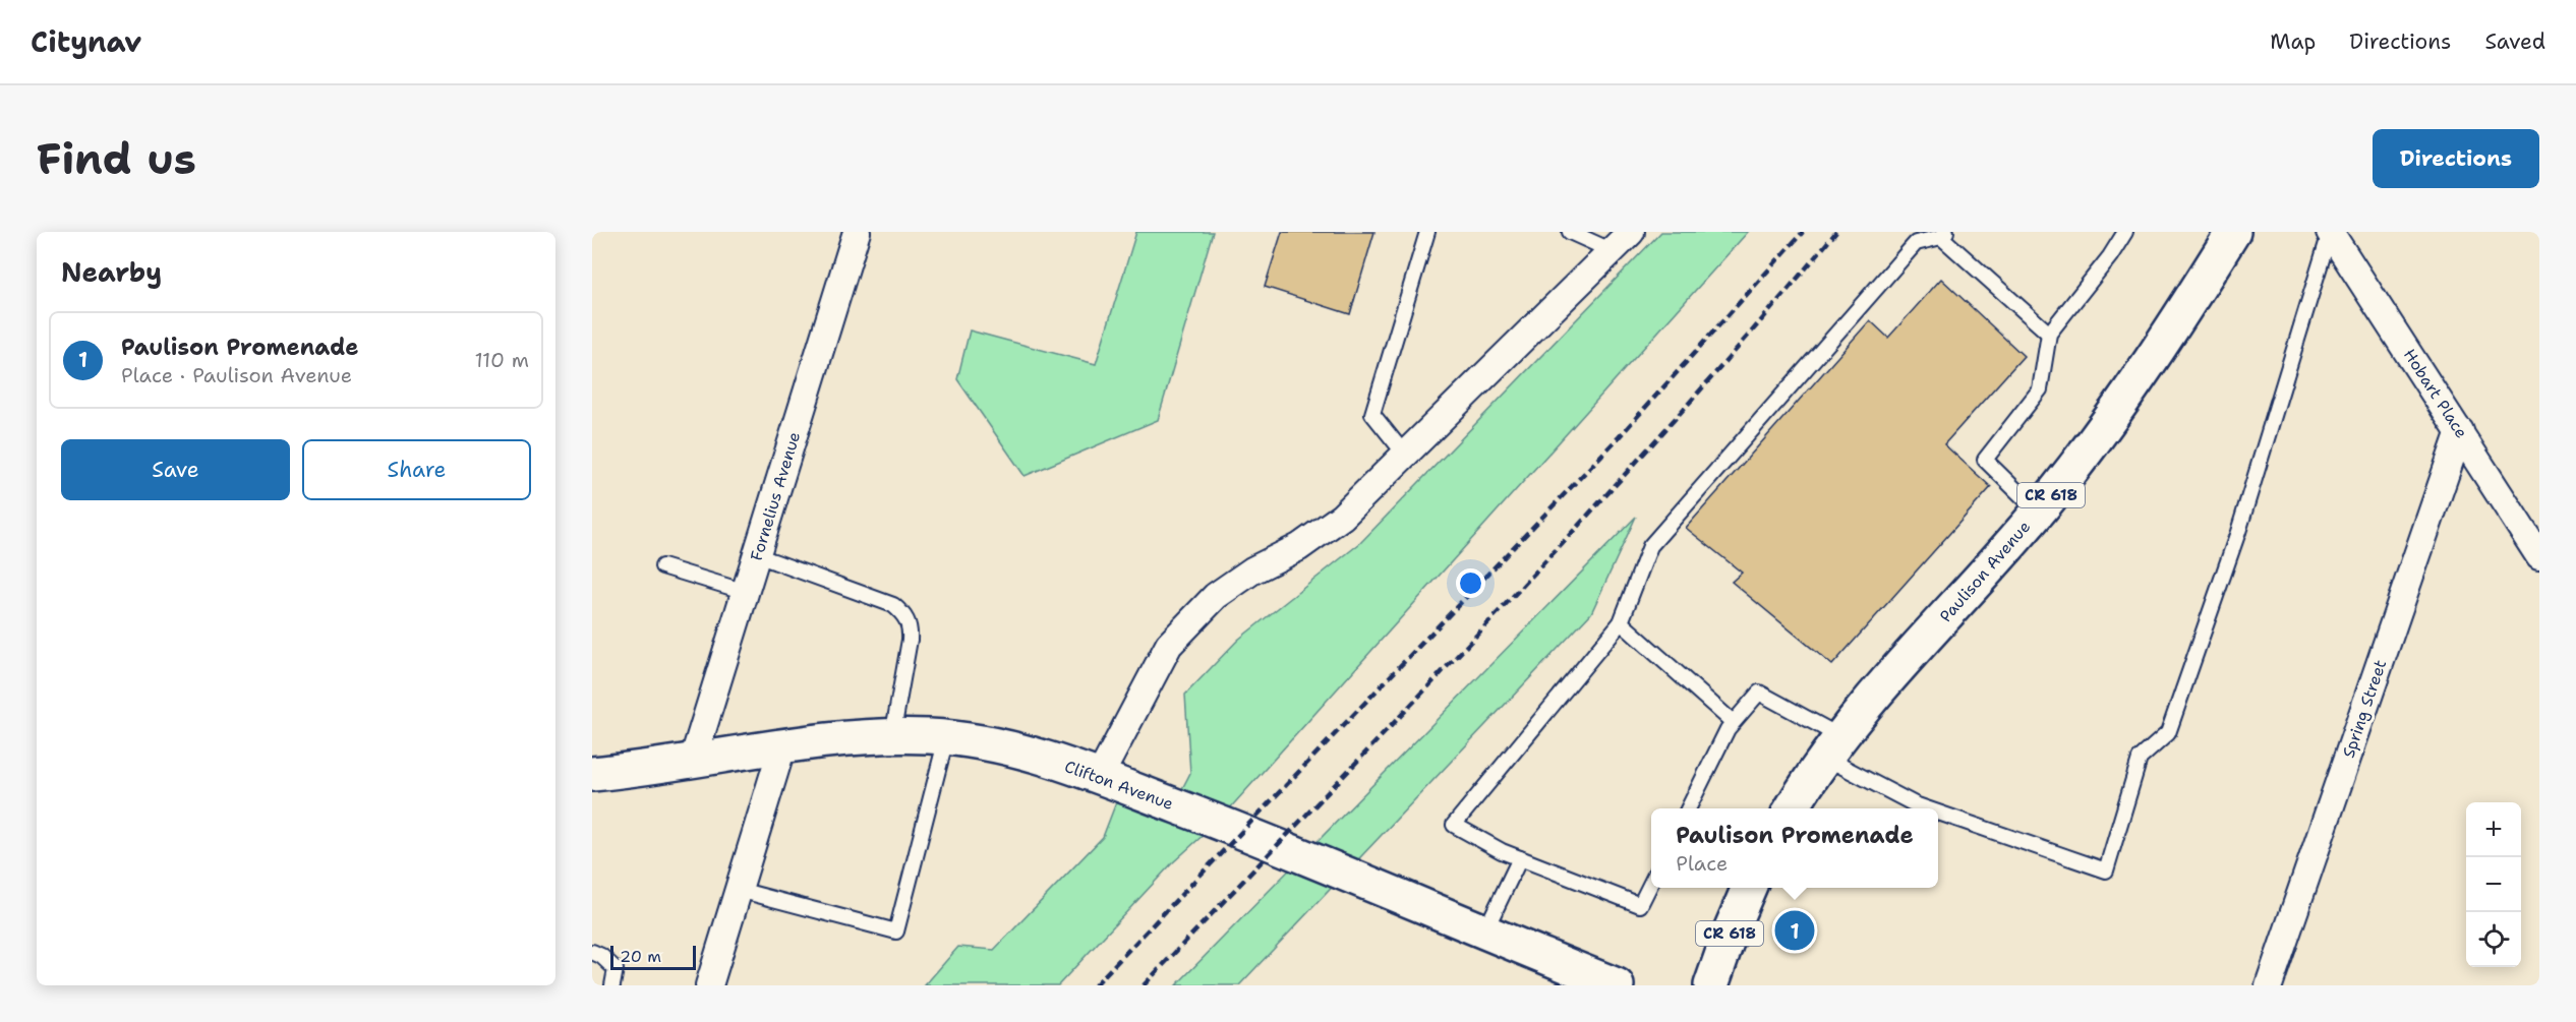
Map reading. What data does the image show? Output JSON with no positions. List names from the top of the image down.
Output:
{
  "streets": {
    "main road": ["CR 618", "Paulison Avenue", "Clifton Avenue"],
    "street": ["Hobart Place", "Fornelius Avenue", "Spring Street"]
  },
  "crossings": [
    ["Hobart Place", "Spring Street"],
    ["Fornelius Avenue", "Clifton Avenue"]
  ],
  "scale_bar": "20 m",
  "page": {
    "header": "Citynav",
    "nav": ["Map", "Directions", "Saved"],
    "buttons": [
      "Directions",
      ["Save", "Share"]
    ],
    "title": "Find us",
    "heading": "Nearby",
    "list": [
      {
        "mark": "1",
        "name": "Paulison Promenade",
        "note": "Place · Paulison Avenue",
        "value": "110 m"
      }
    ],
    "map_buttons": ["+", "−"],
    "popup": ["Paulison Promenade", "Place"],
    "pins": "1",
    "scale": "20 m"
  }
}
